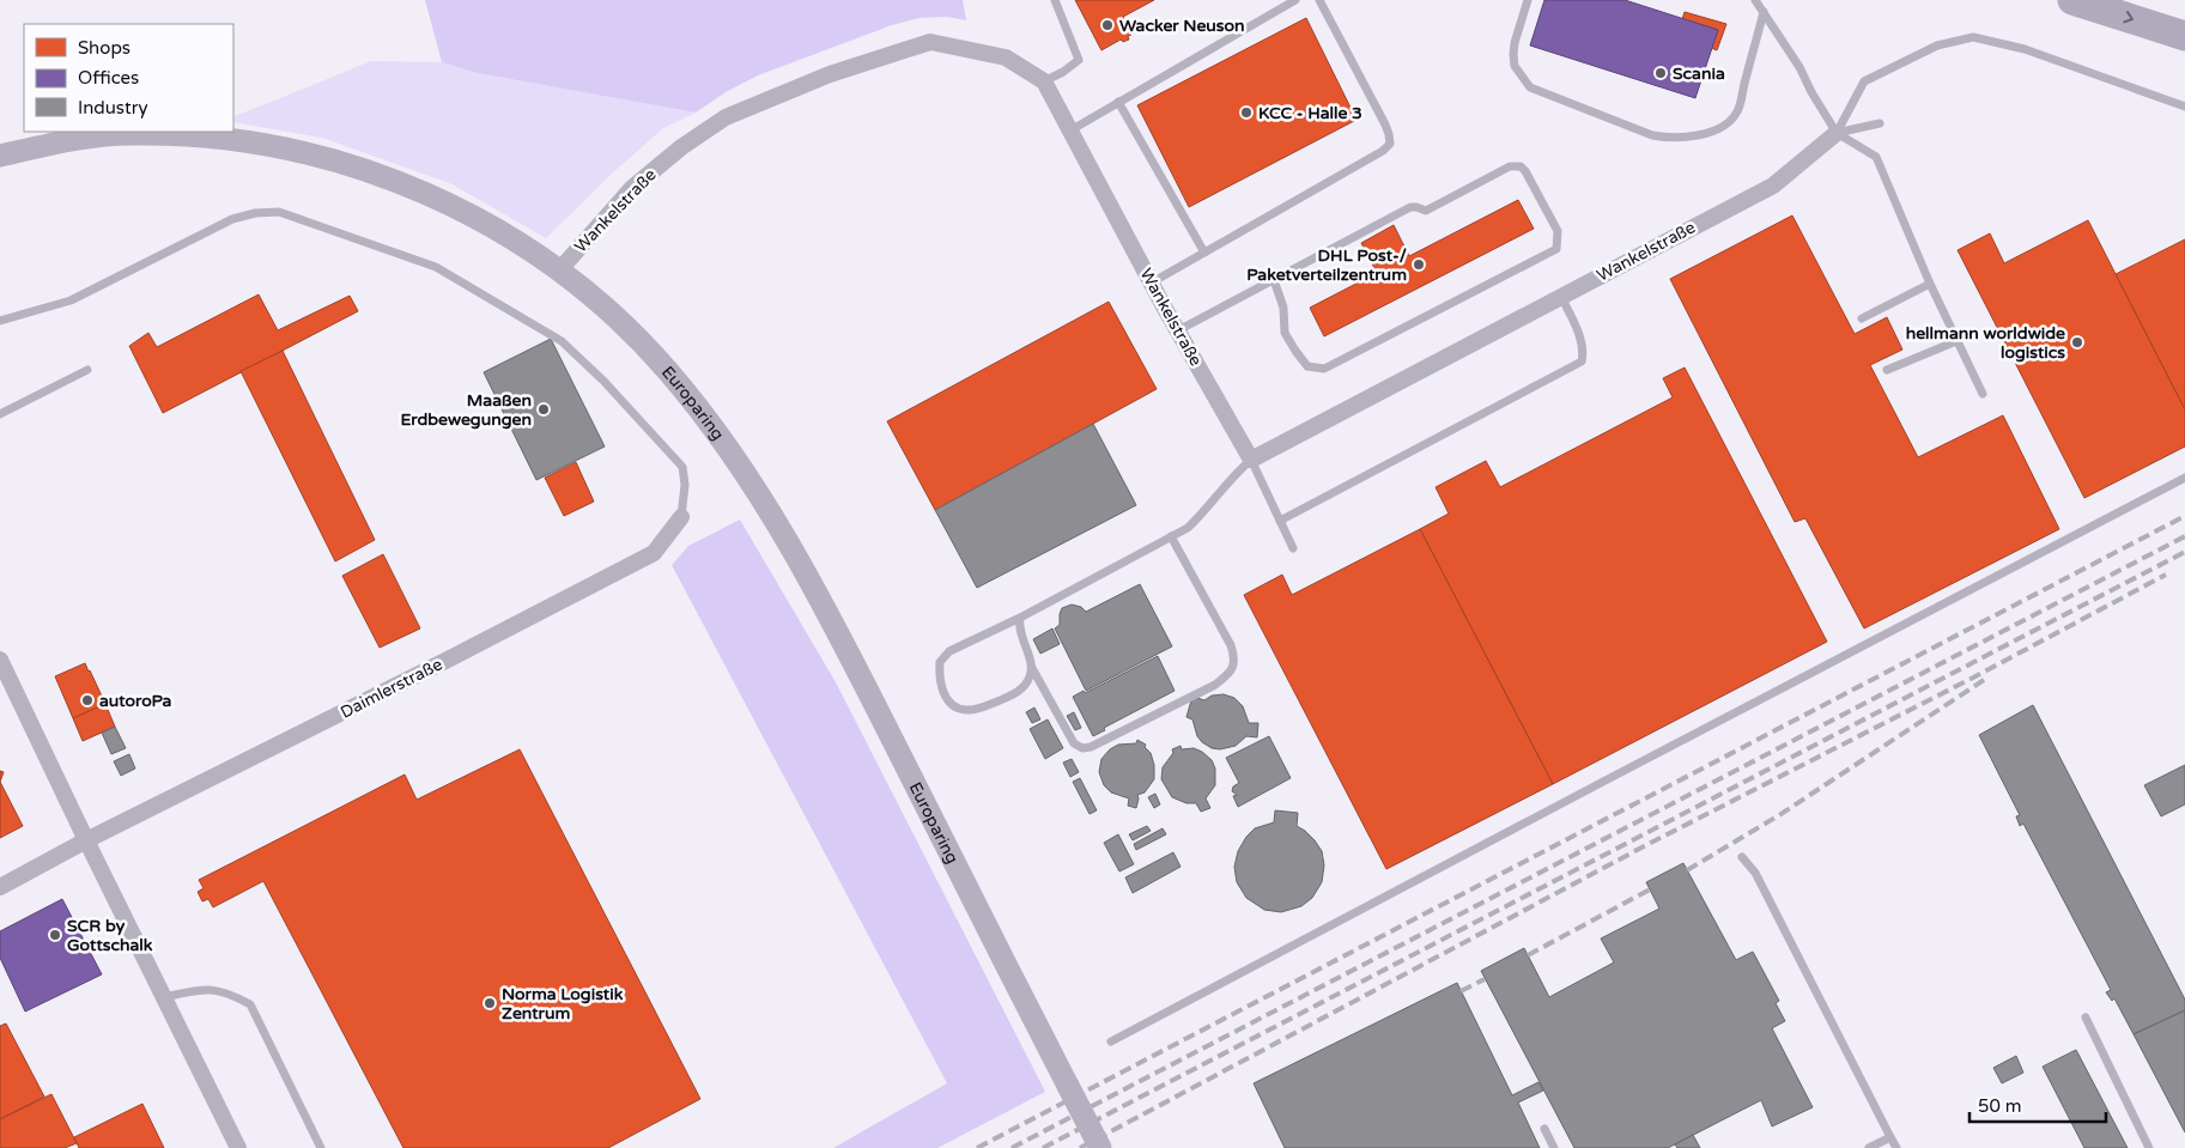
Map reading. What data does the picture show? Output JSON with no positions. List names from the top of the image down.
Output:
{
  "streets": {
    "street": ["Wankelstraße", "Europaring", "Daimlerstraße"]
  },
  "crossings": [
    ["Wankelstraße", "Europaring"]
  ],
  "places": [
    "Wacker Neuson",
    "Scania",
    "KCC - Halle 3",
    "DHL Post-/ Paketverteilzentrum",
    "hellmann worldwide logistics",
    "Maaßen Erdbewegungen",
    "autoroPa",
    "SCR by Gottschalk",
    "Norma Logistik Zentrum"
  ],
  "legend": ["Shops", "Offices", "Industry"],
  "scale_bar": "50 m"
}
